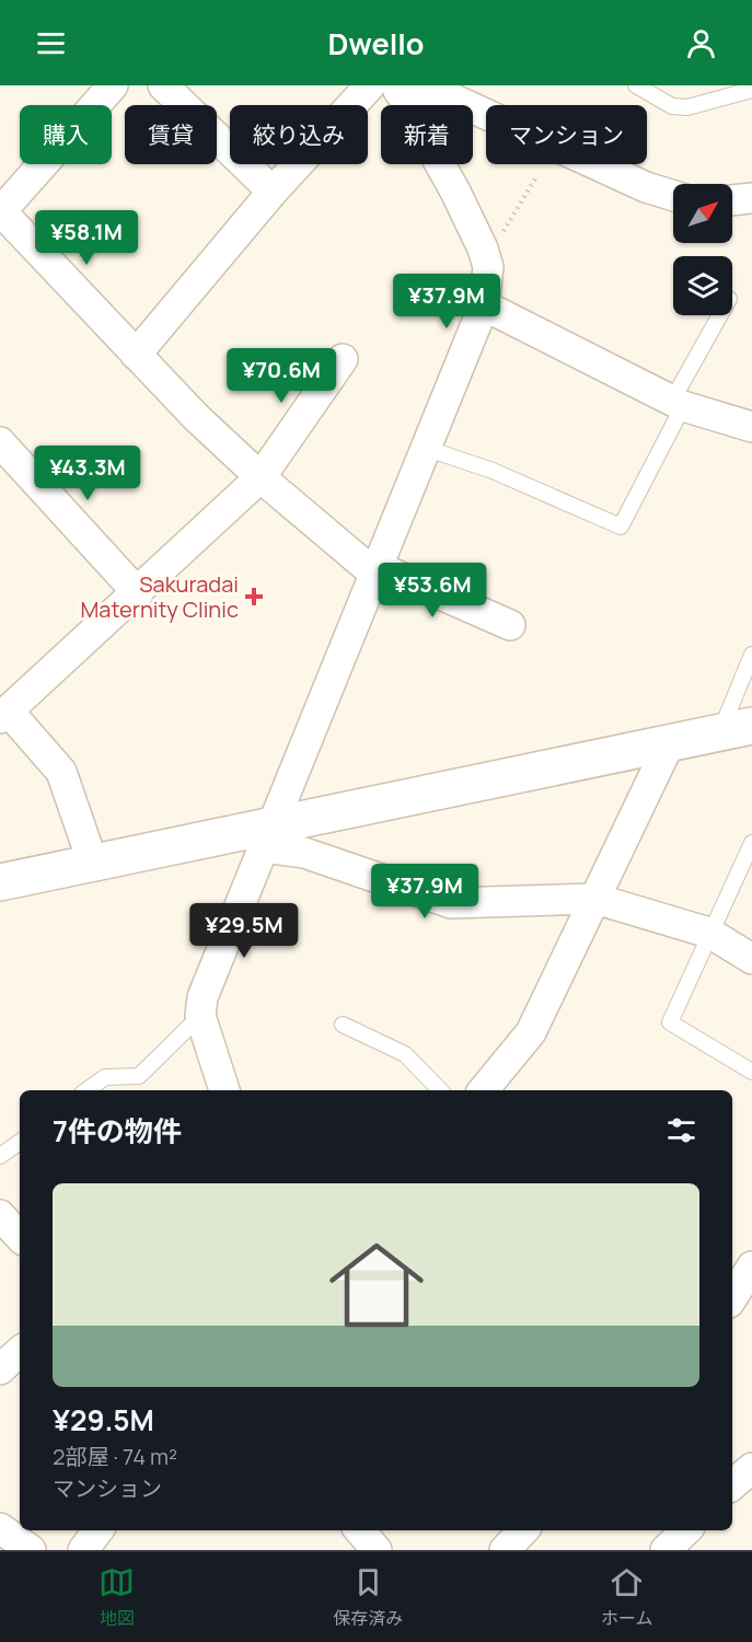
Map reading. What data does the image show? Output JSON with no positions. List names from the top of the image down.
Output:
{
  "places": {
    "health": ["Sakuradai Maternity Clinic"]
  },
  "north": "top right",
  "page": {
    "header": "Dwello",
    "chip": [
      "購入",
      "賃貸",
      "絞り込み",
      "新着",
      "マンション"
    ],
    "price": [
      "¥58.1M",
      "¥37.9M",
      "¥70.6M",
      "¥43.3M",
      "¥53.6M",
      "¥37.9M",
      "¥29.5M"
    ],
    "heading": "7件の物件",
    "list": [
      {
        "name": "¥29.5M",
        "note": "2部屋 · 74 m² · マンション"
      }
    ],
    "tabs": ["地図", "保存済み", "ホーム"]
  }
}
